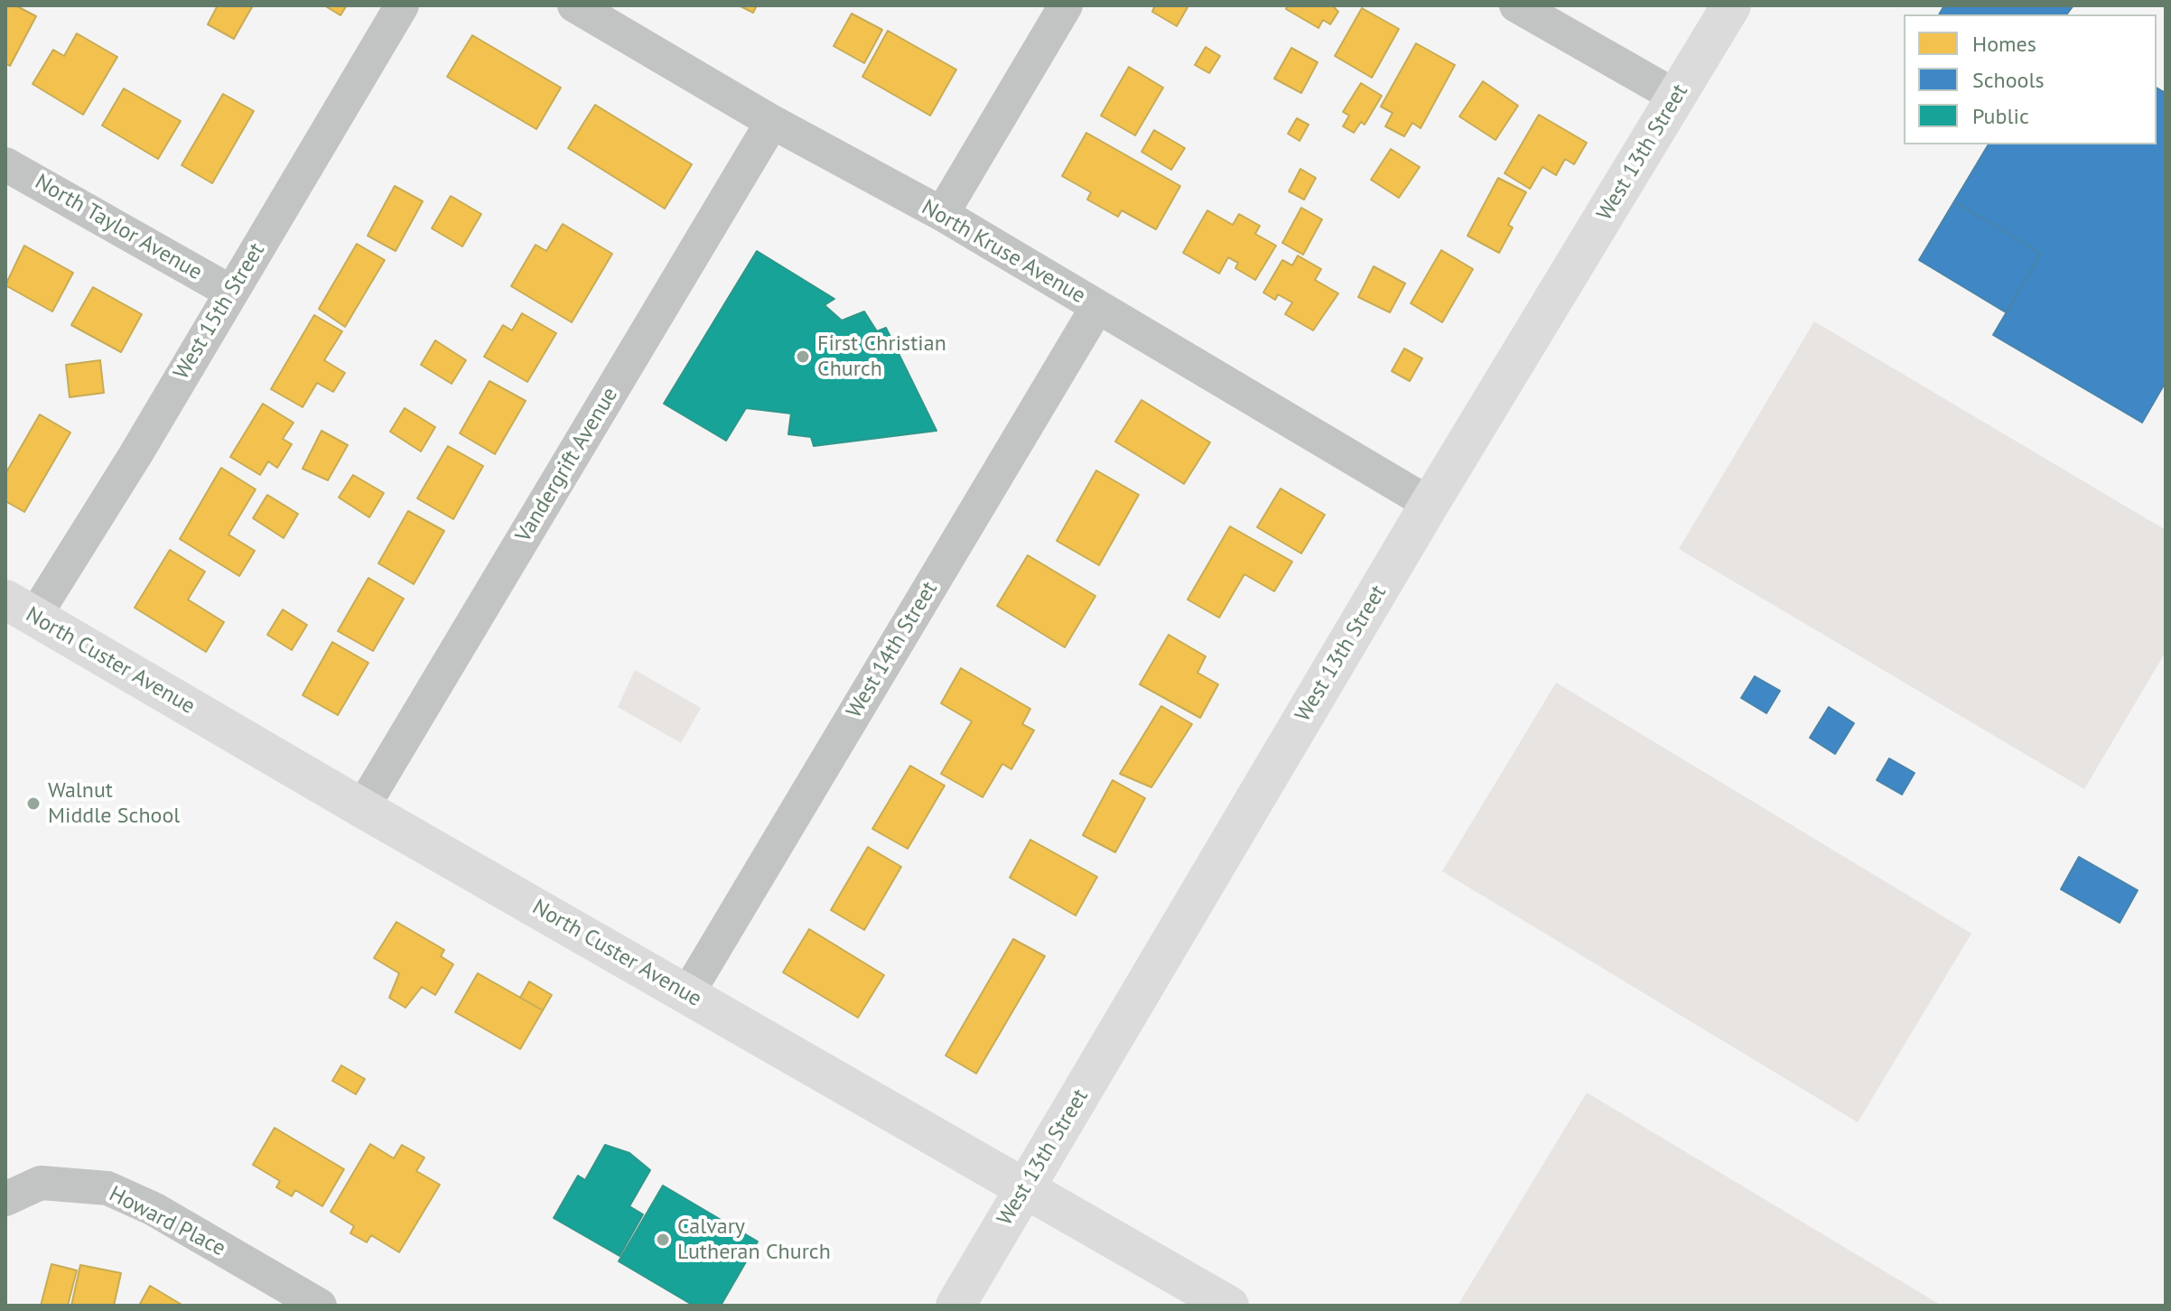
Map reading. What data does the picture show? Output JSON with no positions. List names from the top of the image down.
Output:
{
  "streets": {
    "main road": ["West 13th Street", "North Custer Avenue"],
    "street": [
      "North Taylor Avenue",
      "North Kruse Avenue",
      "West 15th Street",
      "Vandergrift Avenue",
      "West 14th Street",
      "Howard Place"
    ]
  },
  "crossings": [
    ["West 13th Street", "North Kruse Avenue"],
    ["West 13th Street", "North Custer Avenue"],
    ["North Taylor Avenue", "West 15th Street"],
    ["North Kruse Avenue", "Vandergrift Avenue"],
    ["North Kruse Avenue", "West 14th Street"],
    ["West 15th Street", "North Custer Avenue"],
    ["Vandergrift Avenue", "North Custer Avenue"],
    ["West 14th Street", "North Custer Avenue"]
  ],
  "places": ["First Christian Church", "Walnut Middle School", "Calvary Lutheran Church"],
  "legend": ["Homes", "Schools", "Public"]
}
